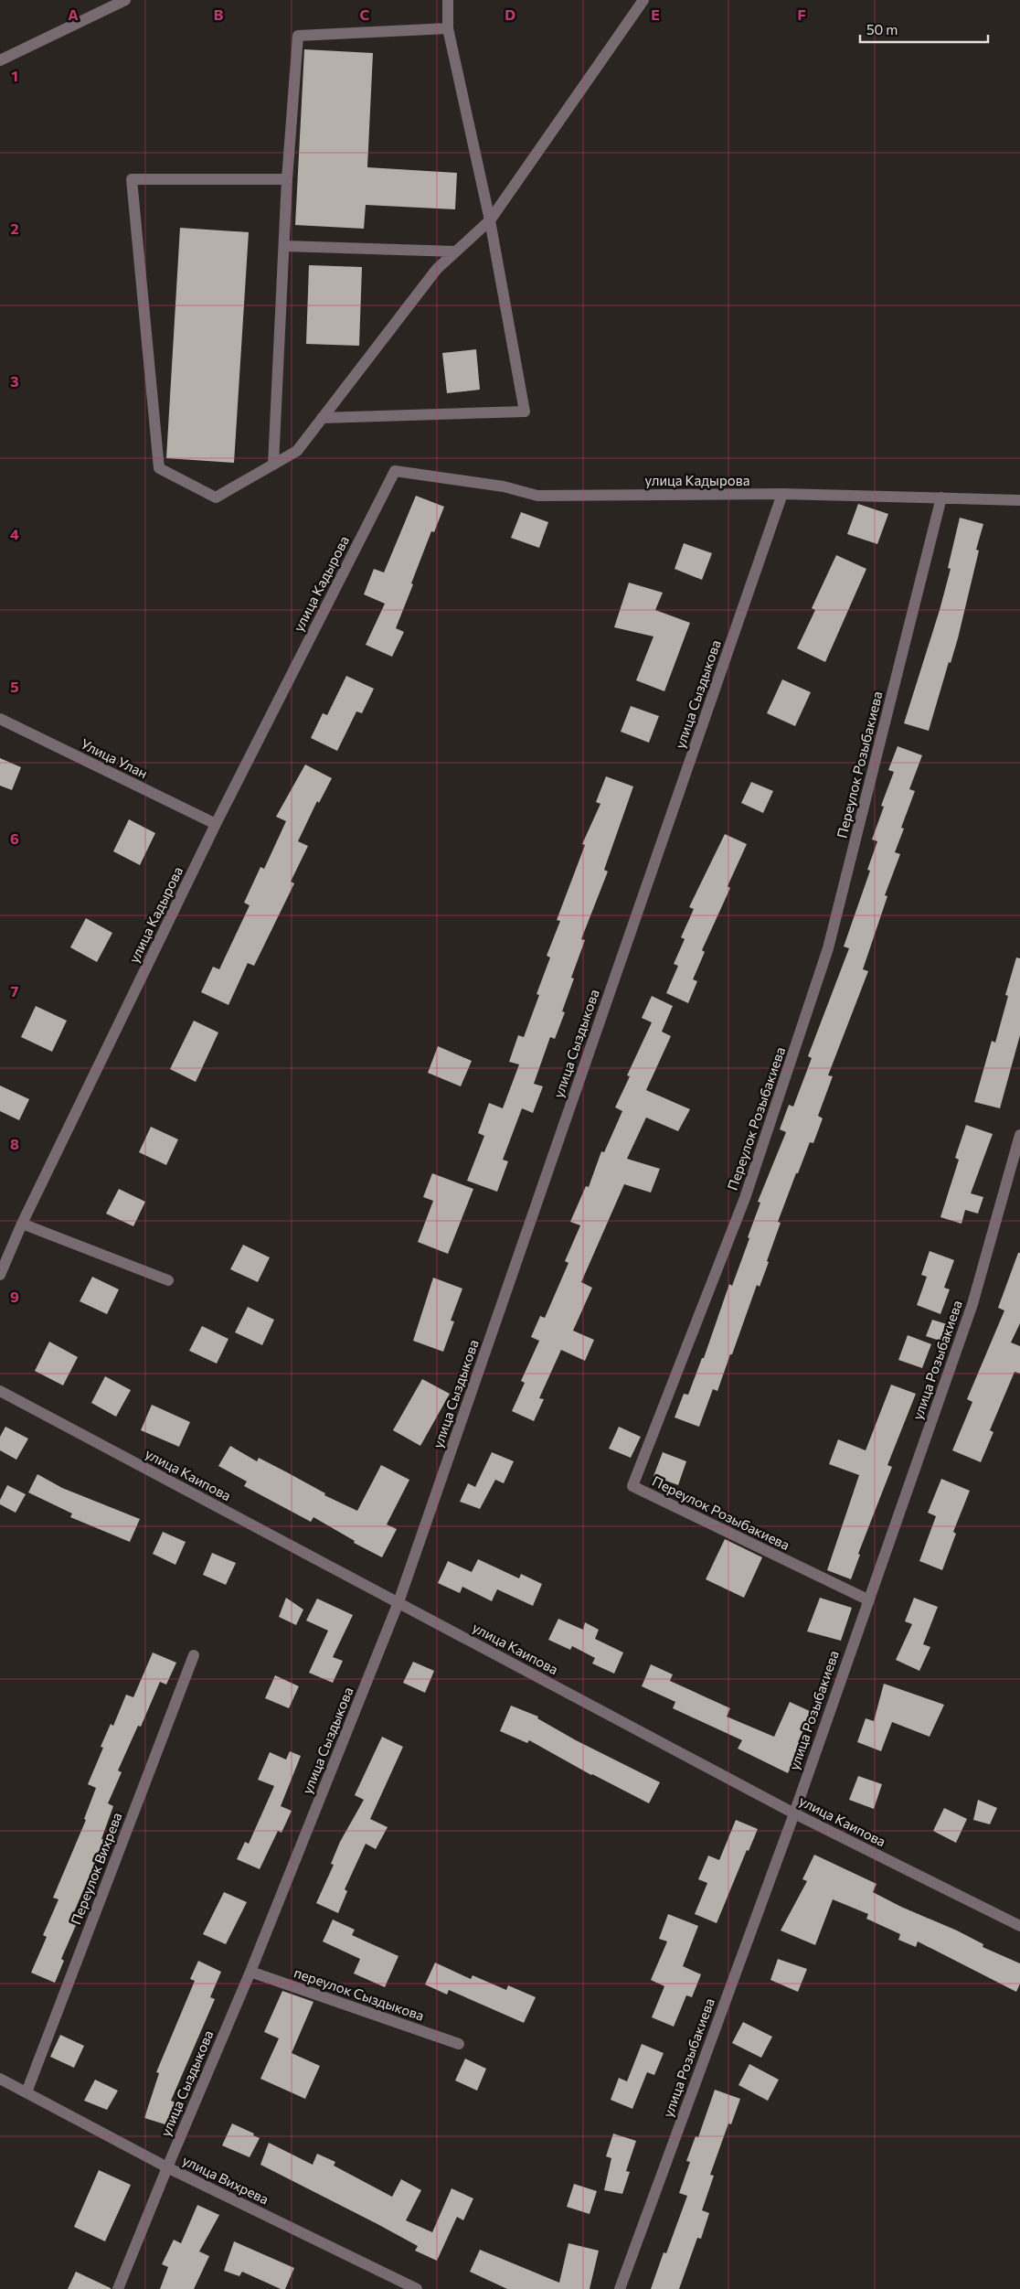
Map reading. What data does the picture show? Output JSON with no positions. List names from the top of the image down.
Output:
{
  "streets": {
    "street": [
      "улица Кадырова",
      "улица Сыздыкова",
      "Улица Улан",
      "Переулок Розыбакиева",
      "улица Розыбакиева",
      "улица Каипова",
      "Переулок Вихрева",
      "переулок Сыздыкова",
      "улица Вихрева"
    ]
  },
  "crossings": [
    ["улица Кадырова", "улица Сыздыкова"],
    ["улица Кадырова", "Улица Улан"],
    ["улица Кадырова", "Переулок Розыбакиева"],
    ["улица Сыздыкова", "улица Каипова"],
    ["улица Сыздыкова", "переулок Сыздыкова"],
    ["улица Сыздыкова", "улица Вихрева"],
    ["Переулок Розыбакиева", "улица Розыбакиева"],
    ["улица Розыбакиева", "улица Каипова"],
    ["Переулок Вихрева", "улица Вихрева"]
  ],
  "scale_bar": "50 m",
  "grid": {
    "columns": [
      "A",
      "B",
      "C",
      "D",
      "E",
      "F"
    ],
    "rows": [
      "1",
      "2",
      "3",
      "4",
      "5",
      "6",
      "7",
      "8",
      "9"
    ]
  }
}
